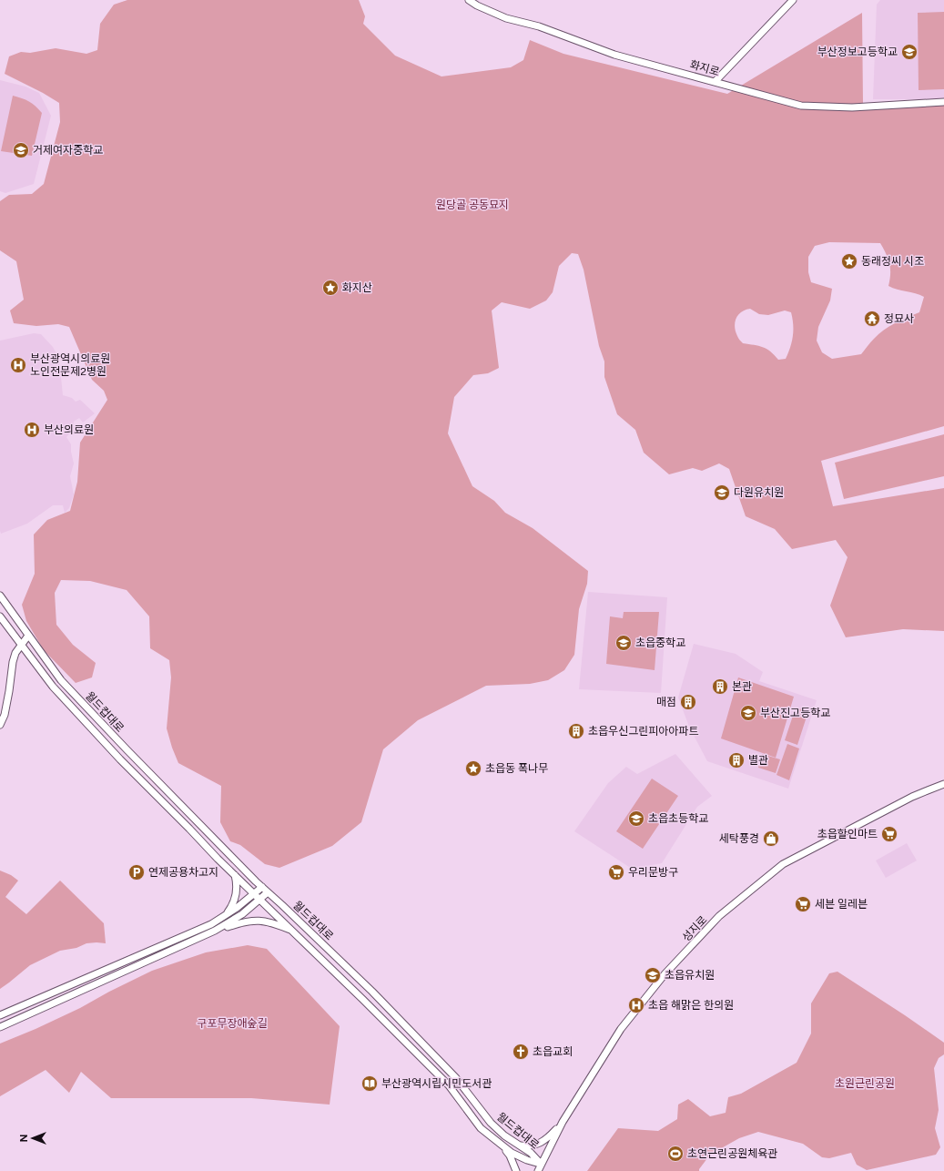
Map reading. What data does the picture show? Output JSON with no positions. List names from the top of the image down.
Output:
{
  "streets": {
    "main road": ["화지로", "월드컵대로", "성지로"]
  },
  "crossings": [
    ["월드컵대로", "성지로"]
  ],
  "parks": ["원당골 공동묘지", "구포무장애숲길", "초원근린공원"],
  "places": {
    "school or university": [
      "부산정보고등학교",
      "거제여자중학교",
      "다원유치원",
      "초읍중학교",
      "부산진고등학교",
      "초읍초등학교",
      "초읍유치원"
    ],
    "place": ["동래정씨 시조", "화지산", "초읍동 폭나무"],
    "temple": ["정묘사"],
    "hospital": ["부산광역시의료원 노인전문제2병원", "부산의료원", "초읍 해맑은 한의원"],
    "building": [
      "본관",
      "매점",
      "초읍우신그린피아아파트",
      "별관"
    ],
    "supermarket": ["초읍할인마트", "우리문방구", "세븐 일레븐"],
    "shop": ["세탁풍경"],
    "parking": ["연제공용차고지"],
    "church": ["초읍교회"],
    "library": ["부산광역시립시민도서관"],
    "sports": ["초연근린공원체육관"]
  },
  "north": "left"
}
